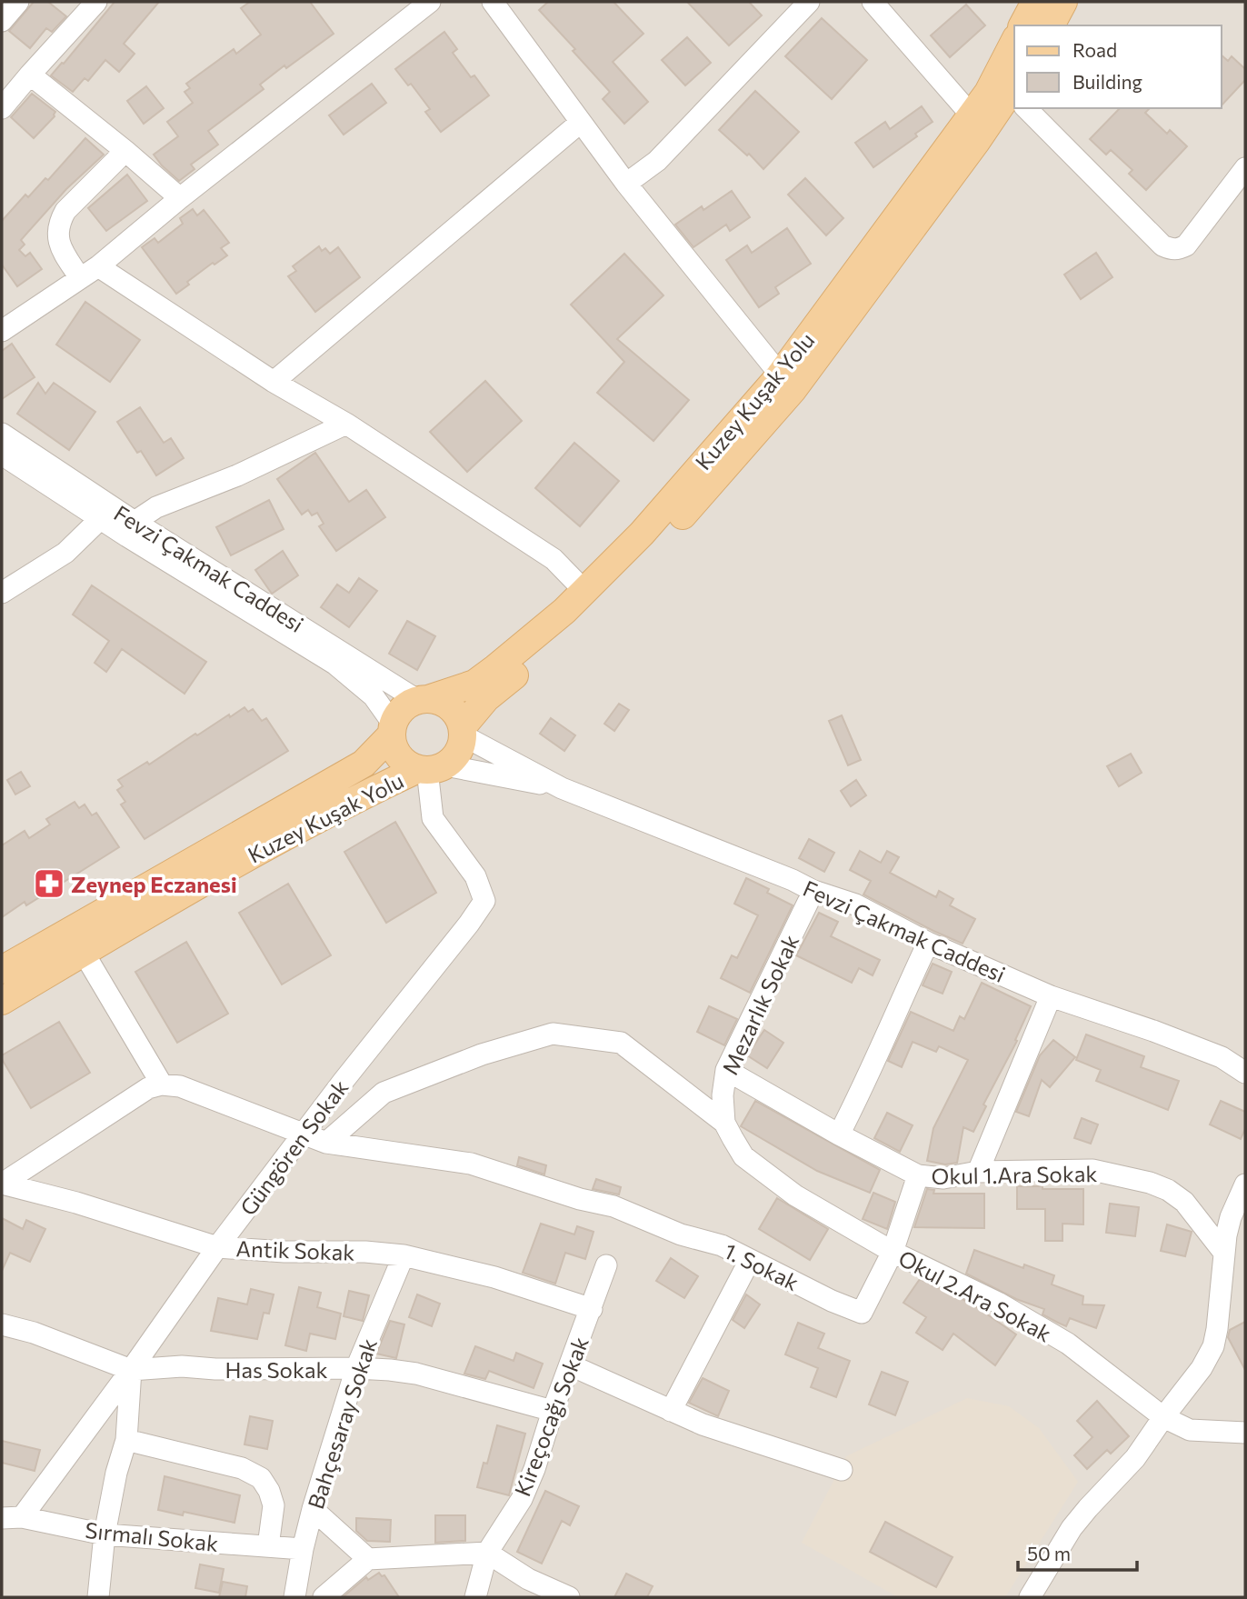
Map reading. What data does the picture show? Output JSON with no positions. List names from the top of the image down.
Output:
{
  "streets": {
    "main road": ["Kuzey Kuşak Yolu"],
    "street": [
      "Fevzi Çakmak Caddesi",
      "Mezarlık Sokak",
      "Güngören Sokak",
      "Okul 1.Ara Sokak",
      "Antik Sokak",
      "1. Sokak",
      "Okul 2.Ara Sokak",
      "Has Sokak",
      "Kireçocağı Sokak",
      "Bahçesaray Sokak",
      "Sırmalı Sokak"
    ]
  },
  "crossings": [
    ["Kuzey Kuşak Yolu", "Fevzi Çakmak Caddesi"],
    ["Kuzey Kuşak Yolu", "Güngören Sokak"],
    ["Fevzi Çakmak Caddesi", "Mezarlık Sokak"],
    ["Fevzi Çakmak Caddesi", "Güngören Sokak"],
    ["Mezarlık Sokak", "Okul 1.Ara Sokak"],
    ["Mezarlık Sokak", "Okul 2.Ara Sokak"],
    ["Güngören Sokak", "Antik Sokak"],
    ["Güngören Sokak", "1. Sokak"],
    ["Güngören Sokak", "Has Sokak"],
    ["Güngören Sokak", "Sırmalı Sokak"],
    ["Antik Sokak", "Kireçocağı Sokak"],
    ["Antik Sokak", "Bahçesaray Sokak"],
    ["1. Sokak", "Okul 2.Ara Sokak"],
    ["Has Sokak", "Kireçocağı Sokak"],
    ["Has Sokak", "Bahçesaray Sokak"],
    ["Bahçesaray Sokak", "Sırmalı Sokak"]
  ],
  "places": {
    "pharmacy": ["Zeynep Eczanesi"]
  },
  "legend": ["Road", "Building"],
  "scale_bar": "50 m"
}
